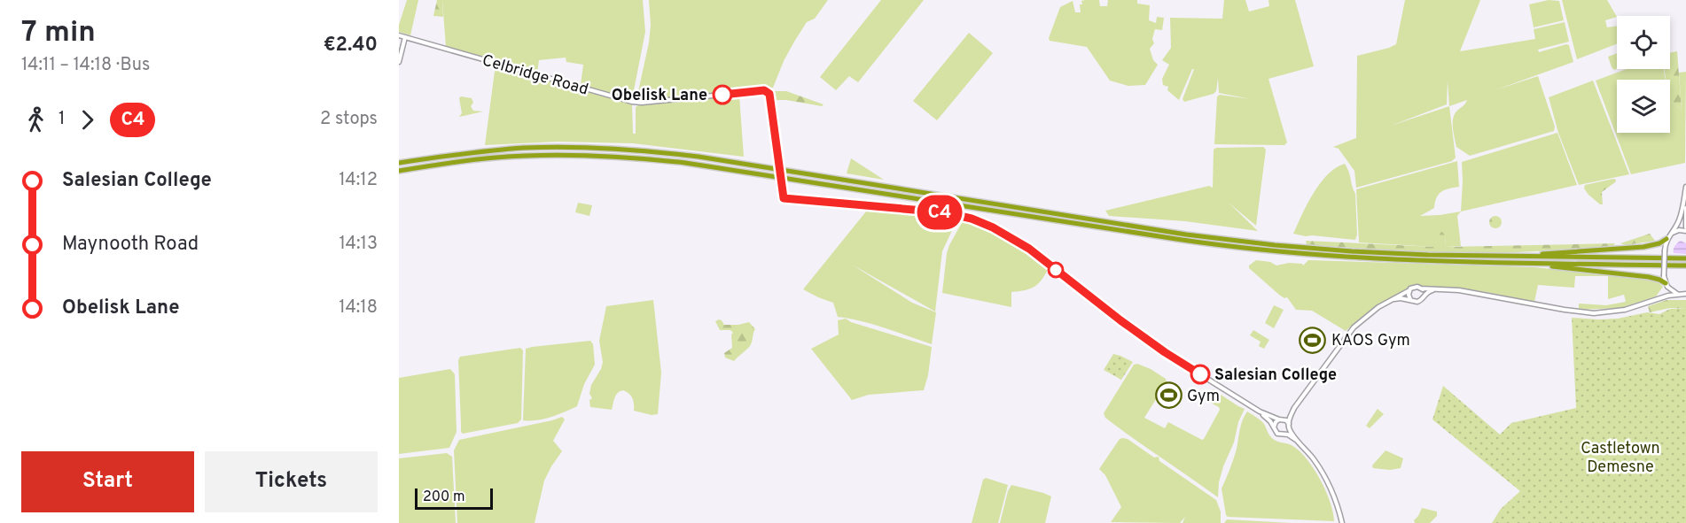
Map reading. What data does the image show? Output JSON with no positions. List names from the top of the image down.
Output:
{
  "streets": {
    "main road": ["Celbridge Road"]
  },
  "parks": ["Castletown Demesne"],
  "places": {
    "other": ["Obelisk Lane", "Salesian College"],
    "sports": ["KAOS Gym", "Gym"]
  },
  "lines": ["bus line C4"],
  "scale_bar": "200 m",
  "page": {
    "heading": ["7 min", "14:11 – 14:18 · Bus", "€2.40"],
    "on_map": "C4",
    "legs": ["1", "C4", "2 stops"],
    "list": [
      {
        "name": "Salesian College",
        "value": "14:12"
      },
      {
        "name": "Maynooth Road",
        "value": "14:13"
      },
      {
        "name": "Obelisk Lane",
        "value": "14:18"
      }
    ],
    "buttons": ["Start", "Tickets"],
    "scale": "200 m"
  }
}
